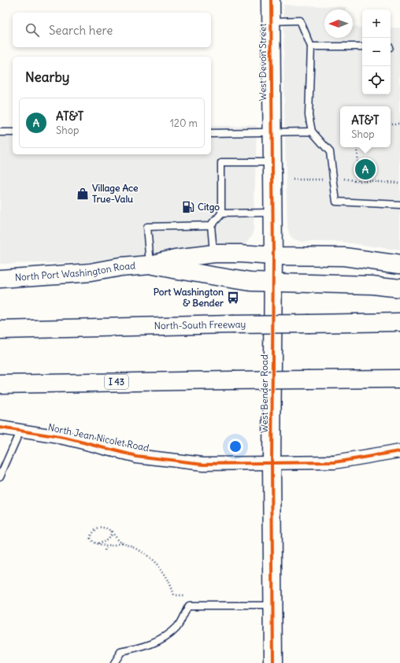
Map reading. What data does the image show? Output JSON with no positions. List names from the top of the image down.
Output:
{
  "streets": {
    "main road": [
      "West Devon Street",
      "North Port Washington Road",
      "North-South Freeway",
      "I 43",
      "West Bender Road"
    ],
    "street": ["North Jean Nicolet Road"]
  },
  "crossings": [
    ["West Devon Street", "West Bender Road"],
    ["North Port Washington Road", "West Bender Road"],
    ["West Bender Road", "North Jean Nicolet Road"]
  ],
  "places": {
    "shop": ["Village Ace True-Valu"],
    "fuel station": ["Citgo"],
    "bus stop": ["Port Washington & Bender"]
  },
  "north": "left",
  "page": {
    "map_buttons": ["+", "−"],
    "search": "Search here",
    "heading": "Nearby",
    "list": [
      {
        "mark": "A",
        "name": "AT&T",
        "note": "Shop",
        "value": "120 m"
      }
    ],
    "popup": ["AT&T", "Shop"],
    "pins": "A"
  }
}
